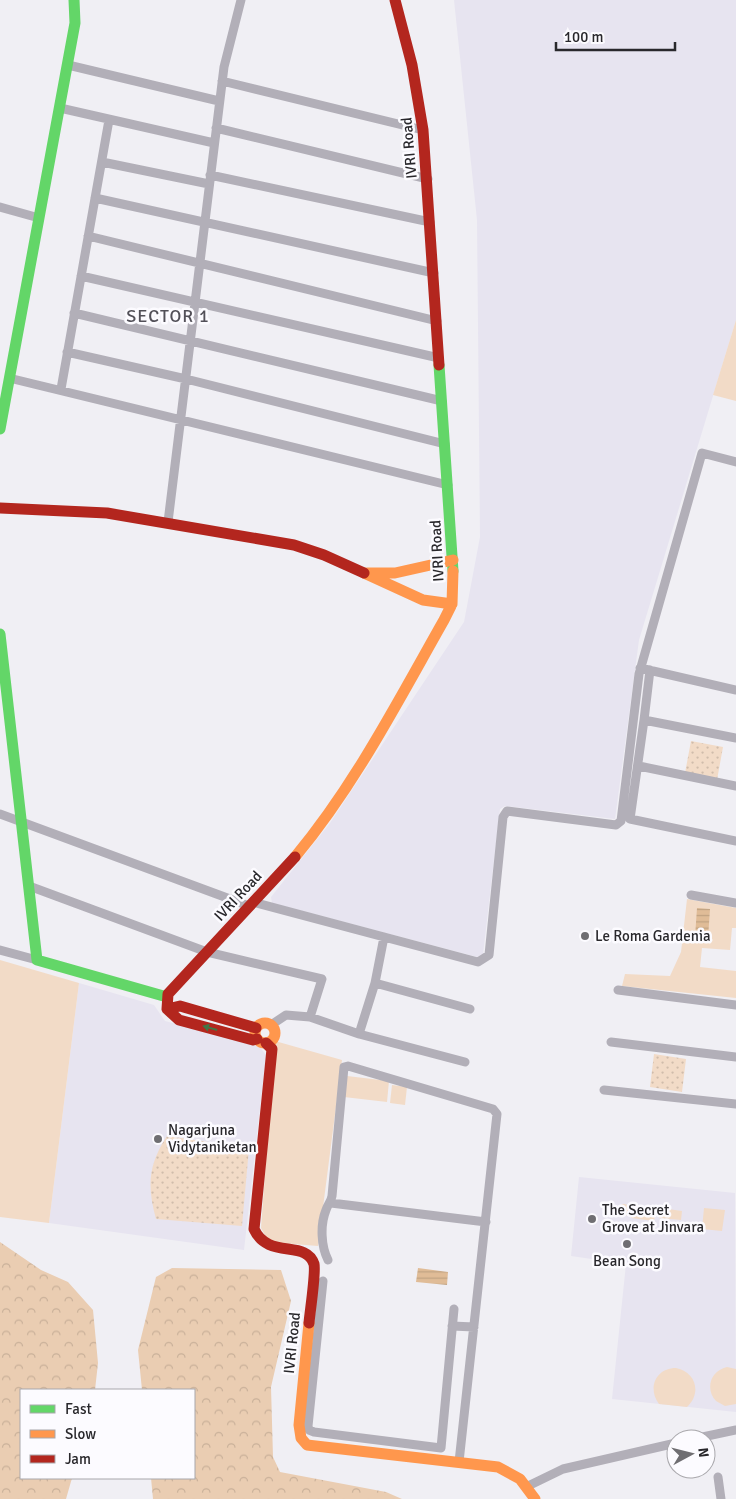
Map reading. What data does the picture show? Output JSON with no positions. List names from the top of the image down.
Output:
{
  "streets": {
    "street": ["IVRI Road"]
  },
  "districts": ["SECTOR 1"],
  "places": [
    "Le Roma Gardenia",
    "Nagarjuna Vidytaniketan",
    "The Secret Grove at Jinvara",
    "Bean Song"
  ],
  "legend": ["Fast", "Slow", "Jam"],
  "scale_bar": "100 m",
  "north": "right"
}
